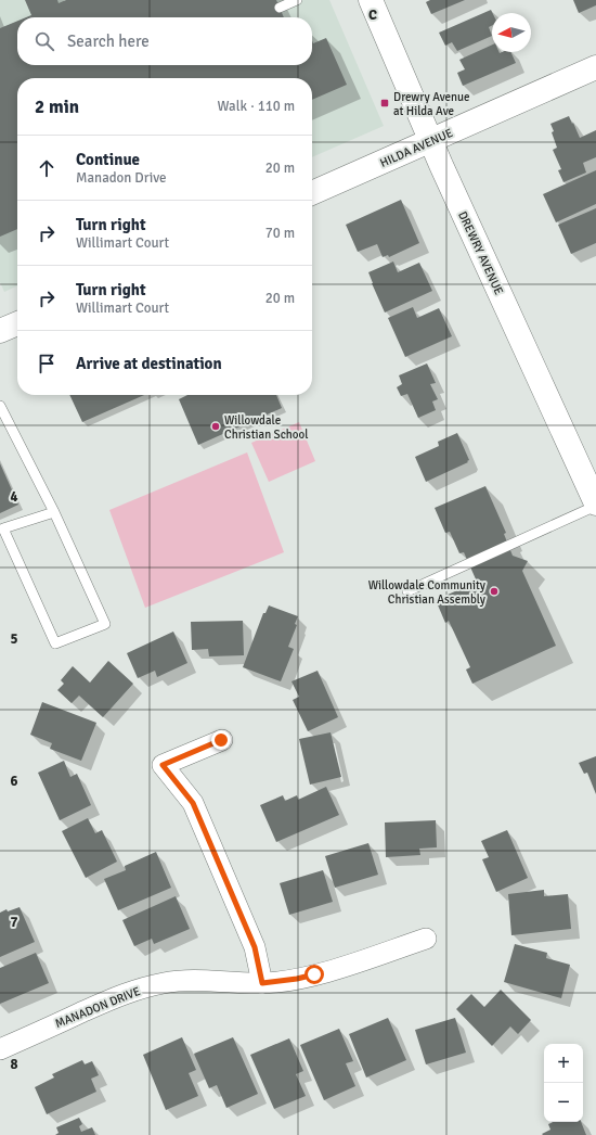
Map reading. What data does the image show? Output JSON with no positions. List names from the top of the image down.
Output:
{
  "streets": {
    "street": ["HILDA AVENUE", "DREWRY AVENUE", "MANADON DRIVE"]
  },
  "crossings": [
    ["HILDA AVENUE", "DREWRY AVENUE"]
  ],
  "places": {
    "transit": ["Drewry Avenue at Hilda Ave"],
    "other": ["Willowdale Christian School", "Willowdale Community Christian Assembly"]
  },
  "north": "left",
  "page": {
    "search": "Search here",
    "heading": ["2 min", "Walk · 110 m"],
    "list": [
      ["Continue", "Manadon Drive", "20 m"],
      ["Turn right", "Willimart Court", "70 m"],
      ["Turn right", "Willimart Court", "20 m"],
      "Arrive at destination"
    ],
    "map_buttons": ["+", "−"]
  },
  "grid": {
    "columns": ["C"],
    "rows": [
      "4",
      "5",
      "6",
      "7",
      "8"
    ]
  }
}
